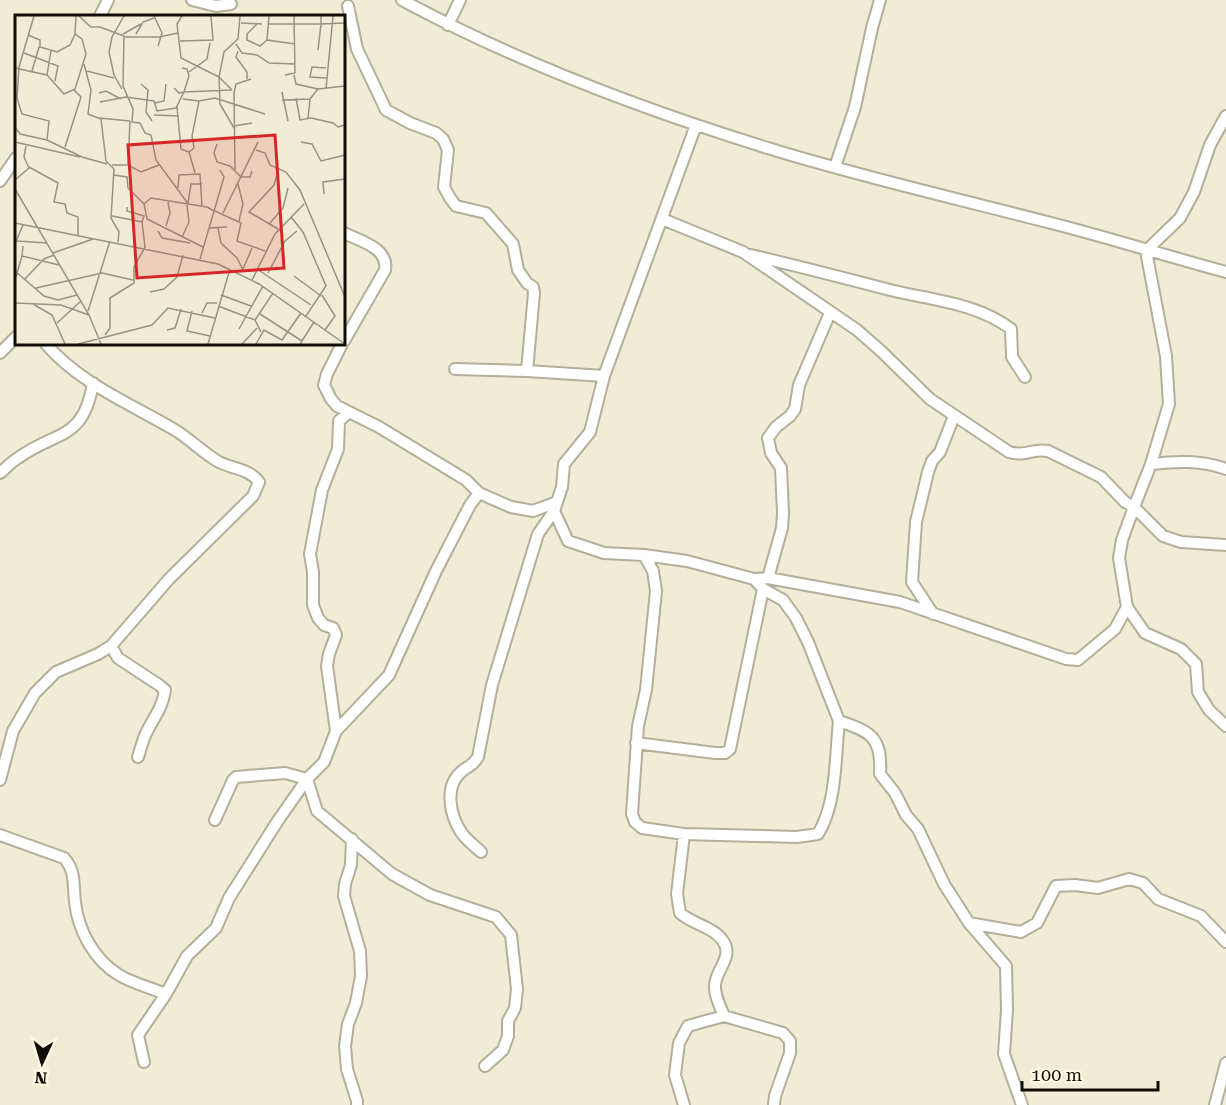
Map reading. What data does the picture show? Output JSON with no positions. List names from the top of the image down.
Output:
{
  "scale_bar": "100 m",
  "north": "bottom"
}
